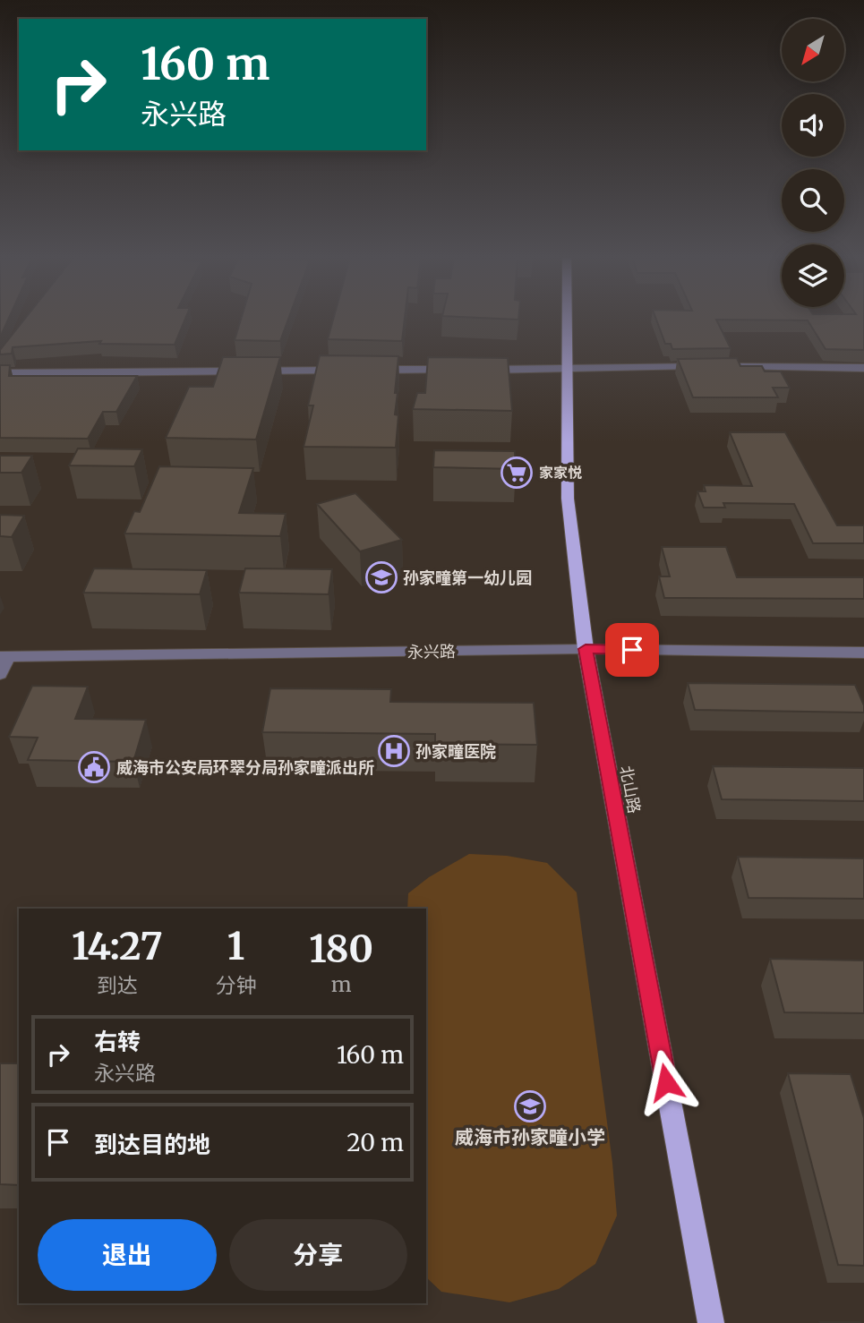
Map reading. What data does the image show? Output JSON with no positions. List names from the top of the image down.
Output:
{
  "streets": {
    "main road": ["北山路"],
    "street": ["永兴路"]
  },
  "crossings": [
    ["永兴路", "北山路"]
  ],
  "places": {
    "supermarket": ["家家悦"],
    "school or university": ["孙家疃第一幼儿园", "威海市孙家疃小学"],
    "hospital": ["孙家疃医院"],
    "public building": ["威海市公安局环翠分局孙家疃派出所"]
  },
  "north": "bottom left",
  "page": {
    "turn": ["160 m", "永兴路"],
    "eta": [
      "14:27",
      "到达",
      "1",
      "分钟",
      "180",
      "m"
    ],
    "list": [
      {
        "name": "右转",
        "note": "永兴路",
        "value": "160 m"
      },
      {
        "name": "到达目的地",
        "value": "20 m"
      }
    ],
    "buttons": ["退出", "分享"]
  }
}
